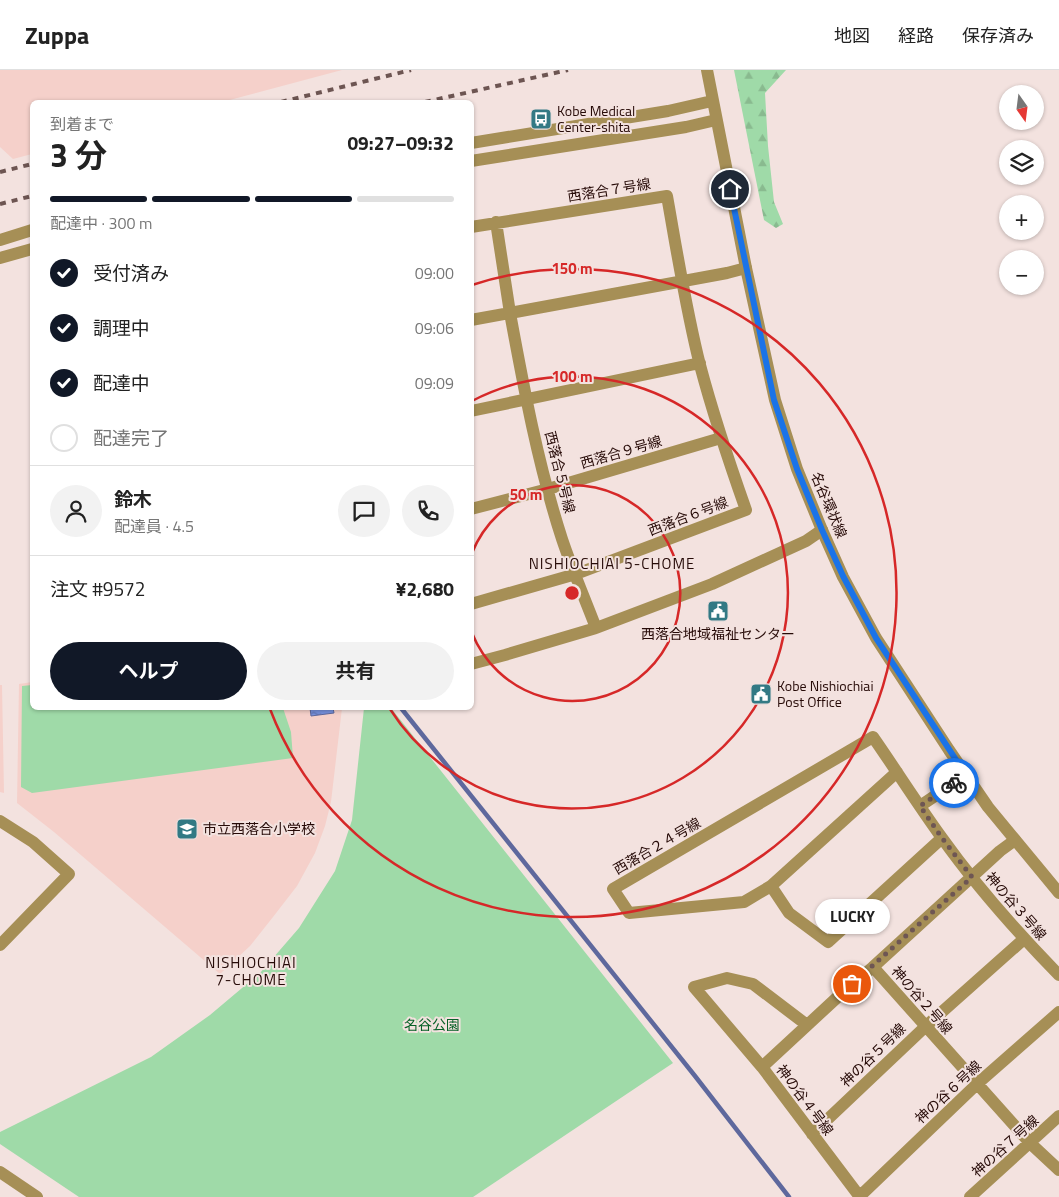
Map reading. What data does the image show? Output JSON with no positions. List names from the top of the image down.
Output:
{
  "streets": {
    "street": [
      "西落合７号線",
      "西落合９号線",
      "西落合５号線",
      "名谷環状線",
      "西落合６号線",
      "西落合２４号線",
      "神の谷３号線",
      "神の谷２号線",
      "神の谷５号線",
      "神の谷６号線",
      "神の谷４号線",
      "神の谷７号線"
    ]
  },
  "crossings": [
    ["西落合７号線", "西落合５号線"],
    ["西落合７号線", "西落合６号線"],
    ["西落合９号線", "西落合５号線"],
    ["西落合９号線", "西落合６号線"],
    ["西落合５号線", "西落合６号線"],
    ["名谷環状線", "神の谷２号線"],
    ["西落合２４号線", "神の谷３号線"],
    ["西落合２４号線", "神の谷２号線"],
    ["神の谷３号線", "神の谷２号線"],
    ["神の谷３号線", "神の谷５号線"],
    ["神の谷２号線", "神の谷５号線"],
    ["神の谷２号線", "神の谷６号線"],
    ["神の谷２号線", "神の谷４号線"],
    ["神の谷２号線", "神の谷７号線"],
    ["神の谷５号線", "神の谷４号線"],
    ["神の谷６号線", "神の谷４号線"]
  ],
  "districts": ["NISHIOCHIAI 5-CHOME", "NISHIOCHIAI 7-CHOME"],
  "parks": ["名谷公園"],
  "places": {
    "bus stop": ["Kobe Medical Center-shita"],
    "public building": ["西落合地域福祉センター", "Kobe Nishiochiai Post Office"],
    "school or university": ["市立西落合小学校"],
    "other": ["LUCKY"]
  },
  "north": "bottom",
  "page": {
    "header": "Zuppa",
    "nav": ["地図", "経路", "保存済み"],
    "map_buttons": ["+", "−"],
    "heading": ["3 分", "到着まで", "09:27–09:32"],
    "panel": [
      "鈴木",
      "配達員 · 4.5",
      "注文 #9572",
      "¥2,680"
    ],
    "bar": "配達中 · 300 m",
    "list": [
      ["受付済み", "09:00"],
      ["調理中", "09:06"],
      ["配達中", "09:09"],
      "配達完了"
    ],
    "buttons": ["ヘルプ", "共有"],
    "bubble": "LUCKY"
  },
  "rings": ["150 m", "100 m", "50 m"]
}
